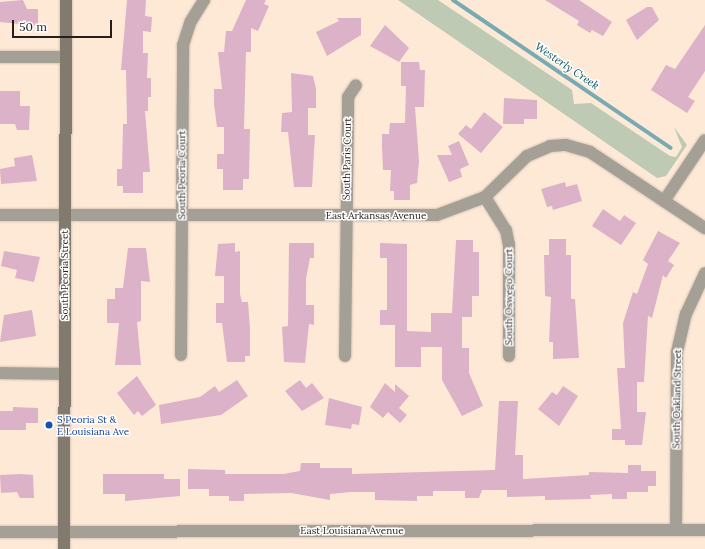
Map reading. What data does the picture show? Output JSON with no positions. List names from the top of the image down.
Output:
{
  "streets": {
    "main road": ["South Peoria Street"],
    "street": [
      "South Paris Court",
      "South Peoria Court",
      "East Arkansas Avenue",
      "South Oswego Court",
      "South Oakland Street",
      "East Louisiana Avenue"
    ]
  },
  "crossings": [
    ["South Paris Court", "East Arkansas Avenue"],
    ["South Peoria Court", "East Arkansas Avenue"],
    ["East Arkansas Avenue", "South Peoria Street"],
    ["East Arkansas Avenue", "South Oswego Court"],
    ["South Peoria Street", "East Louisiana Avenue"],
    ["South Oakland Street", "East Louisiana Avenue"]
  ],
  "water": ["Westerly Creek"],
  "places": ["S Peoria St & E Louisiana Ave"],
  "scale_bar": "50 m"
}
